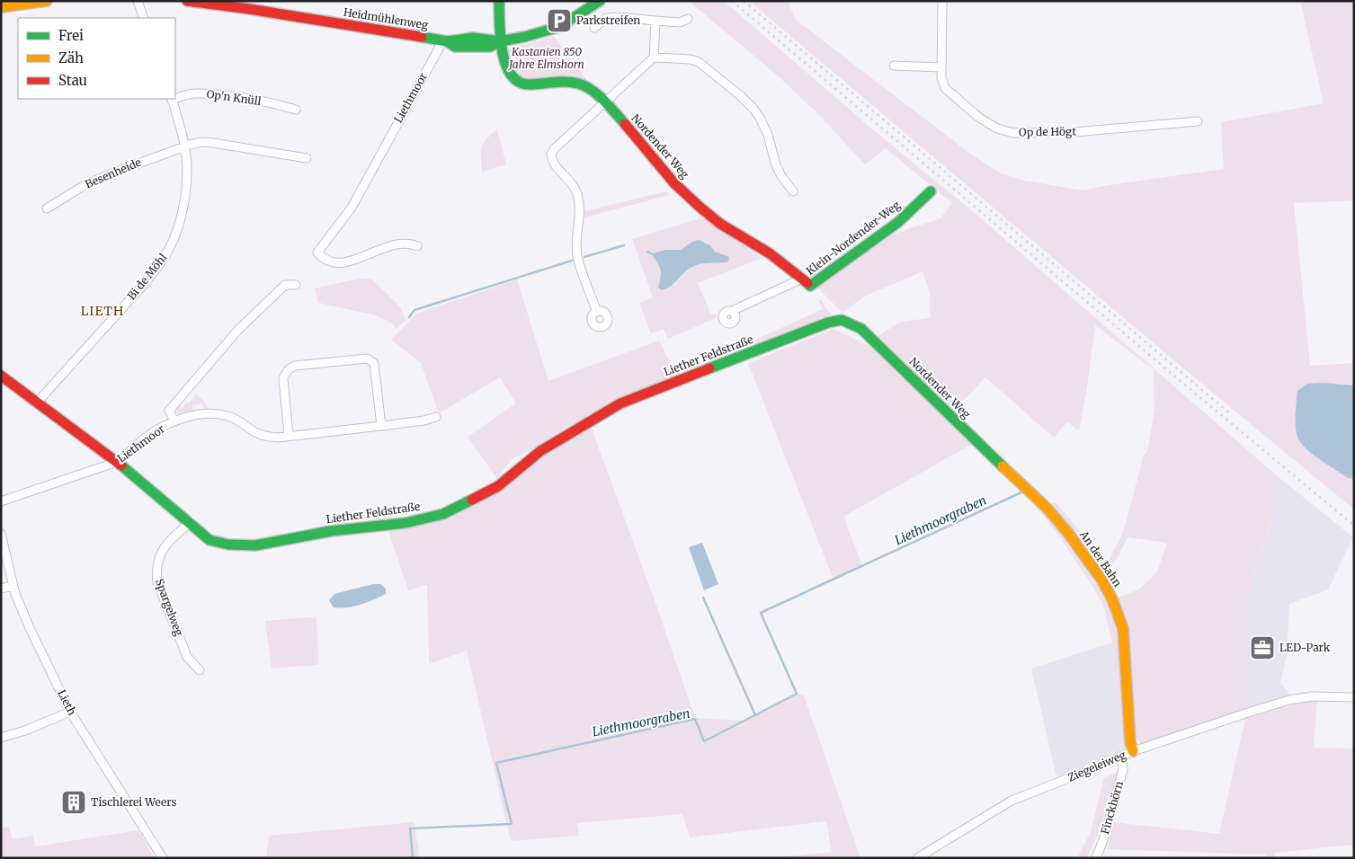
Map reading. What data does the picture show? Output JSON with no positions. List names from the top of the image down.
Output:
{
  "streets": {
    "street": [
      "Heidmühlenweg",
      "Op'n Knüll",
      "Liethmoor",
      "Op de Högt",
      "Nordender Weg",
      "Besenheide",
      "Klein-Nordender-Weg",
      "Bi de Möhl",
      "Liether Feldstraße",
      "An der Bahn",
      "Spargelweg",
      "Lieth",
      "Ziegeleiweg",
      "Finckhörn"
    ]
  },
  "crossings": [
    ["Heidmühlenweg", "Liethmoor"],
    ["Heidmühlenweg", "Nordender Weg"],
    ["Liethmoor", "Liether Feldstraße"],
    ["Nordender Weg", "Klein-Nordender-Weg"],
    ["Nordender Weg", "Liether Feldstraße"],
    ["Nordender Weg", "An der Bahn"],
    ["Besenheide", "Bi de Möhl"],
    ["Bi de Möhl", "Liether Feldstraße"],
    ["Liether Feldstraße", "Spargelweg"],
    ["An der Bahn", "Ziegeleiweg"],
    ["Ziegeleiweg", "Finckhörn"]
  ],
  "districts": ["LIETH"],
  "water": ["Liethmoorgraben"],
  "parks": ["Kastanien 850 Jahre Elmshorn"],
  "places": {
    "parking": ["Parkstreifen"],
    "office": ["LED-Park"],
    "building": ["Tischlerei Weers"]
  },
  "legend": ["Frei", "Zäh", "Stau"]
}
